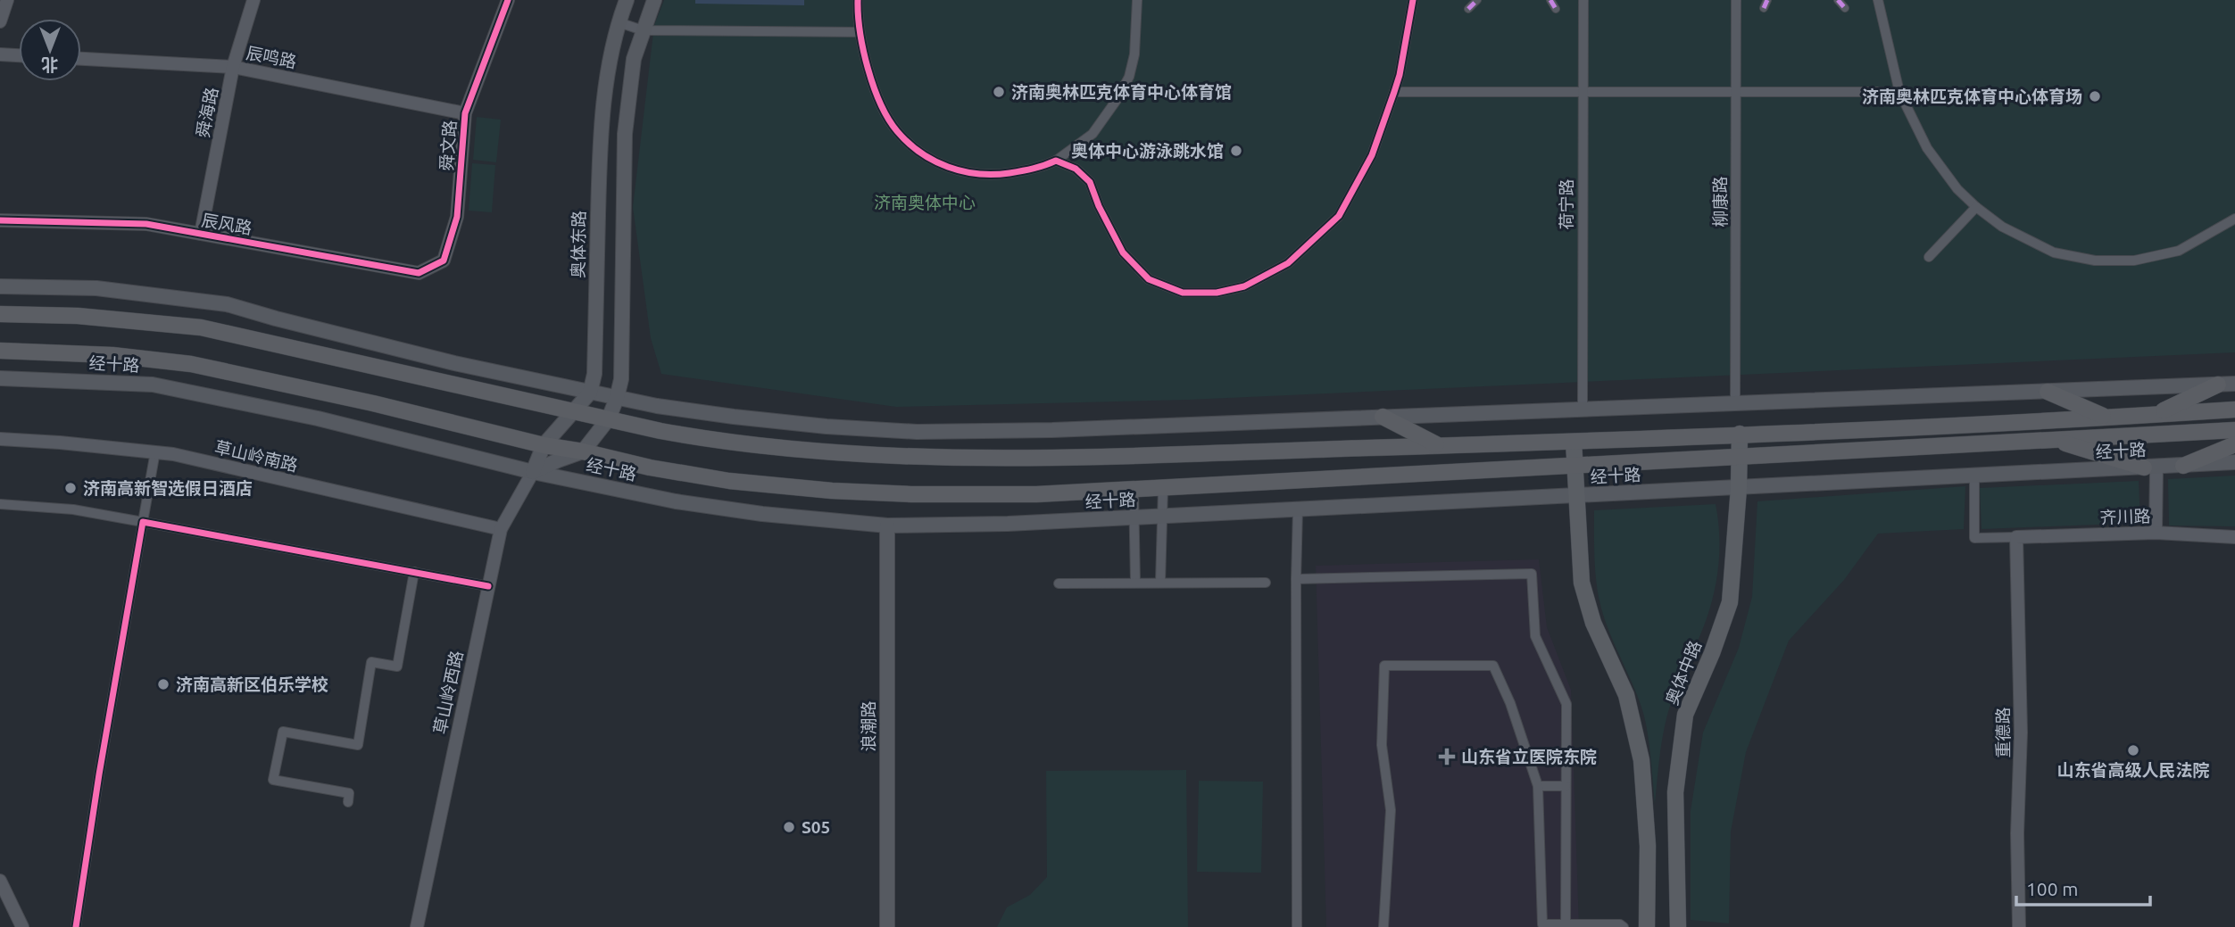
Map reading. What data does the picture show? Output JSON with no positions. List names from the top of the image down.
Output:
{
  "streets": {
    "highway": ["经十路"],
    "main road": ["奥体东路", "奥体中路", "浪潮路"],
    "street": [
      "辰鸣路",
      "舜海路",
      "舜文路",
      "柳康路",
      "荷宁路",
      "辰风路",
      "草山岭南路",
      "齐川路",
      "草山岭西路",
      "重德路"
    ]
  },
  "crossings": [
    ["辰鸣路", "舜海路"],
    ["辰鸣路", "舜文路"],
    ["舜海路", "辰风路"],
    ["舜文路", "辰风路"],
    ["经十路", "奥体中路"],
    ["经十路", "草山岭西路"],
    ["经十路", "浪潮路"],
    ["草山岭南路", "草山岭西路"],
    ["齐川路", "重德路"]
  ],
  "parks": ["济南奥体中心"],
  "places": {
    "other": [
      "济南奥林匹克体育中心体育馆",
      "济南奥林匹克体育中心体育场",
      "奥体中心游泳跳水馆",
      "济南高新智选假日酒店",
      "济南高新区伯乐学校",
      "山东省高级人民法院",
      "S05"
    ],
    "health": ["山东省立医院东院"]
  },
  "scale_bar": "100 m",
  "north": "bottom"
}
